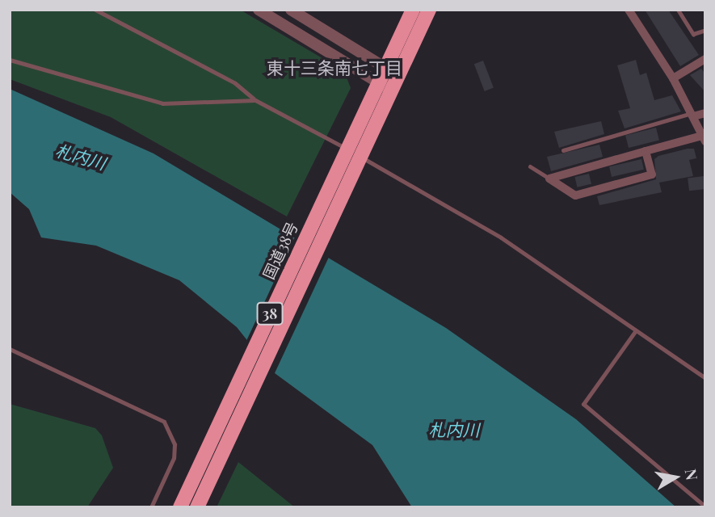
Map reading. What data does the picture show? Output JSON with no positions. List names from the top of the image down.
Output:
{
  "streets": {
    "highway": ["国道38号", "38"]
  },
  "districts": ["東十三条南七丁目"],
  "water": ["札内川"],
  "north": "right"
}
